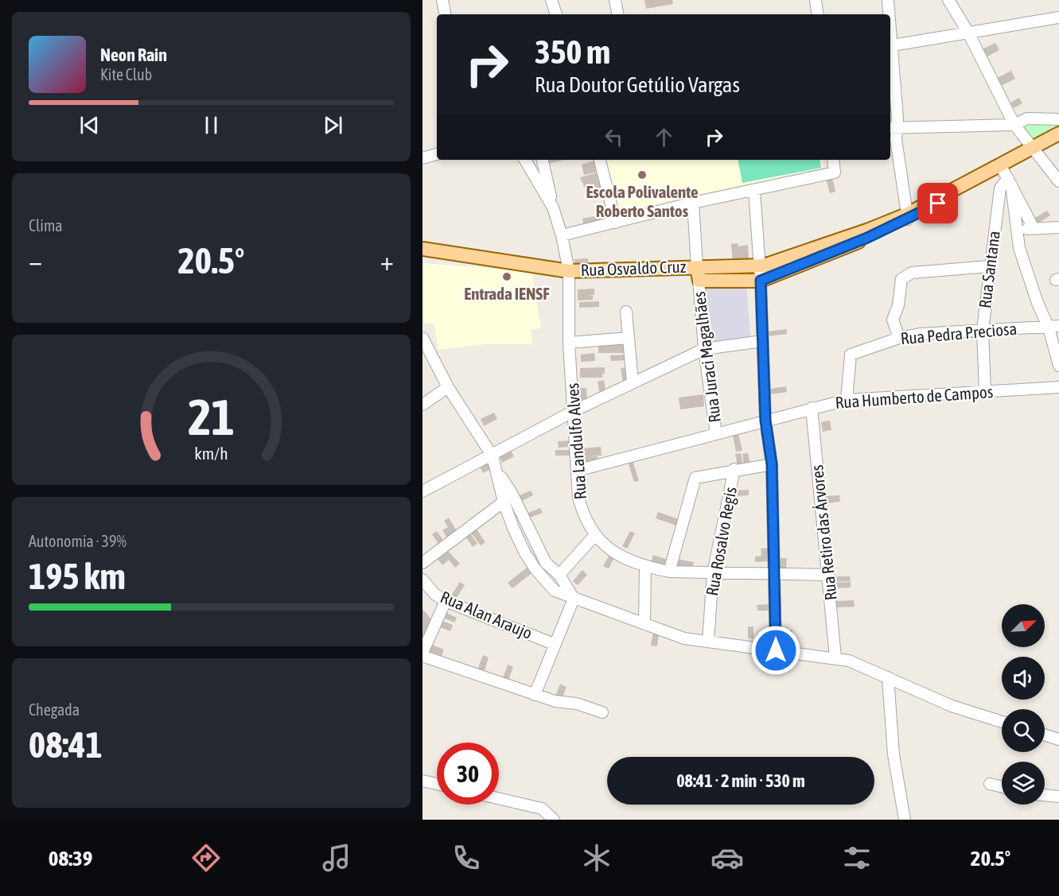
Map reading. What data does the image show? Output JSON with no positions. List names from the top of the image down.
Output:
{
  "streets": {
    "main road": ["Rua Osvaldo Cruz"],
    "street": [
      "Rua Santana",
      "Rua Pedra Preciosa",
      "Rua Juraci Magalhães",
      "Rua Humberto de Campos",
      "Rua Landulfo Alves",
      "Rua Retiro das Árvores",
      "Rua Rosalvo Regis",
      "Rua Alan Araujo"
    ]
  },
  "crossings": [
    ["Rua Osvaldo Cruz", "Rua Juraci Magalhães"],
    ["Rua Osvaldo Cruz", "Rua Landulfo Alves"],
    ["Rua Santana", "Rua Pedra Preciosa"],
    ["Rua Santana", "Rua Humberto de Campos"],
    ["Rua Pedra Preciosa", "Rua Humberto de Campos"],
    ["Rua Juraci Magalhães", "Rua Humberto de Campos"],
    ["Rua Humberto de Campos", "Rua Landulfo Alves"],
    ["Rua Humberto de Campos", "Rua Retiro das Árvores"],
    ["Rua Landulfo Alves", "Rua Retiro das Árvores"],
    ["Rua Landulfo Alves", "Rua Rosalvo Regis"]
  ],
  "places": ["Escola Polivalente Roberto Santos", "Entrada IENSF"],
  "north": "top right",
  "page": {
    "turn": ["350 m", "Rua Doutor Getúlio Vargas"],
    "song": ["Neon Rain", "Kite Club"],
    "tile": [
      "Clima",
      ["Autonomia · 39%", "195 km"],
      ["Chegada", "08:41"]
    ],
    "heat": ["−", "20.5°", "+"],
    "limit": "30",
    "trip": "08:41 · 2 min · 530 m",
    "tabs": ["08:39", "20.5°"],
    "gauge": ["21", "km/h"]
  }
}
